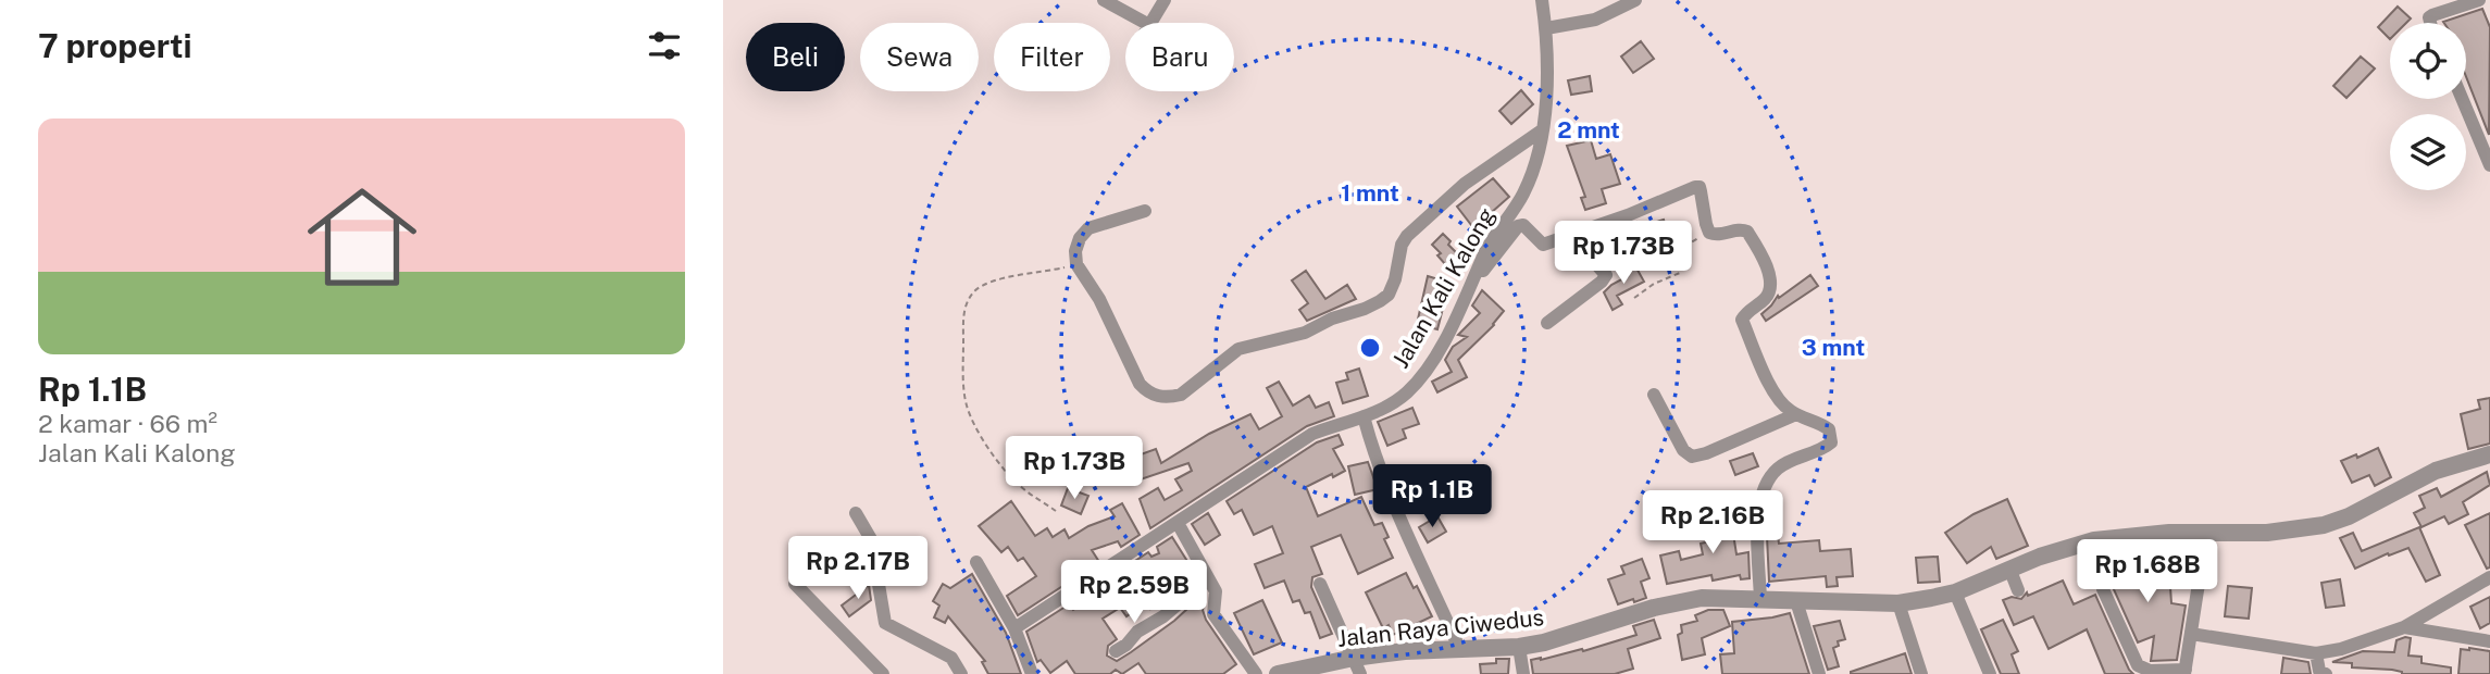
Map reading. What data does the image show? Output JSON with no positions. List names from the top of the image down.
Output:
{
  "streets": {
    "street": ["Jalan Kali Kalong", "Jalan Raya Ciwedus"]
  },
  "page": {
    "heading": "7 properti",
    "chip": [
      "Beli",
      "Sewa",
      "Filter",
      "Baru"
    ],
    "list": [
      {
        "name": "Rp 1.1B",
        "note": "2 kamar · 66 m² · Jalan Kali Kalong"
      }
    ],
    "price": [
      "Rp 1.73B",
      "Rp 1.73B",
      "Rp 1.1B",
      "Rp 2.16B",
      "Rp 2.17B",
      "Rp 1.68B",
      "Rp 2.59B"
    ]
  },
  "rings": ["2 mnt", "1 mnt", "3 mnt"]
}
